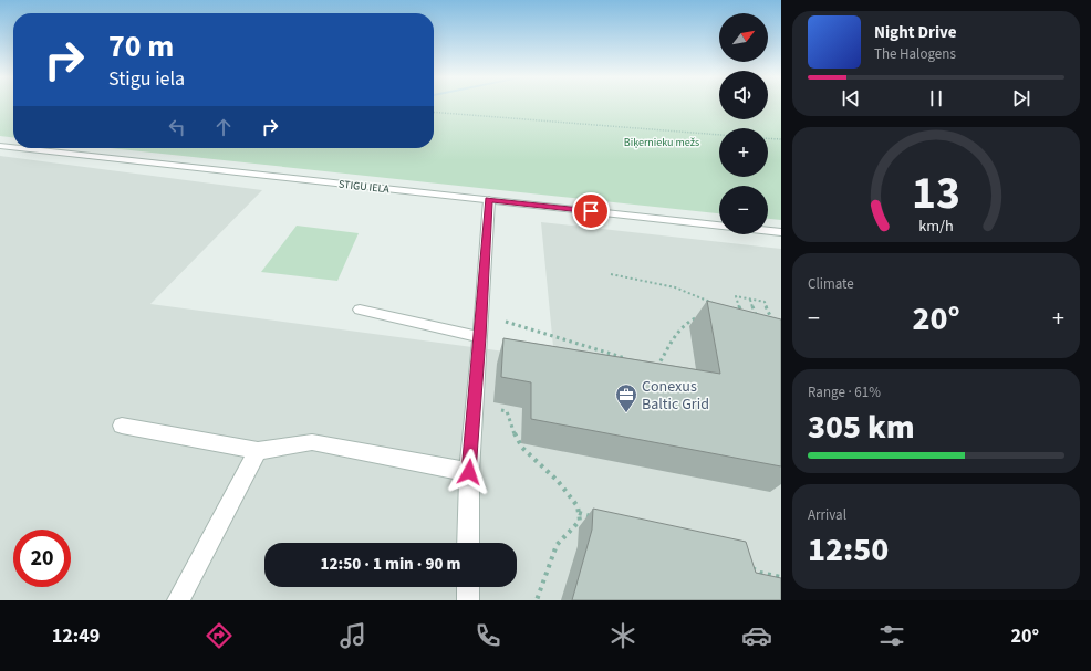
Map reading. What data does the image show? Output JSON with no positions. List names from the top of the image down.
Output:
{
  "streets": {
    "street": ["STIGU IELA"]
  },
  "parks": ["Biķernieku mežs"],
  "places": {
    "office": ["Conexus Baltic Grid"]
  },
  "north": "top right",
  "page": {
    "map_buttons": ["+", "−"],
    "turn": ["70 m", "Stigu iela"],
    "song": ["Night Drive", "The Halogens"],
    "tile": [
      "Climate",
      ["Range · 61%", "305 km"],
      ["Arrival", "12:50"]
    ],
    "heat": ["−", "20°", "+"],
    "limit": "20",
    "trip": "12:50 · 1 min · 90 m",
    "tabs": ["12:49", "20°"],
    "gauge": ["13", "km/h"]
  }
}
